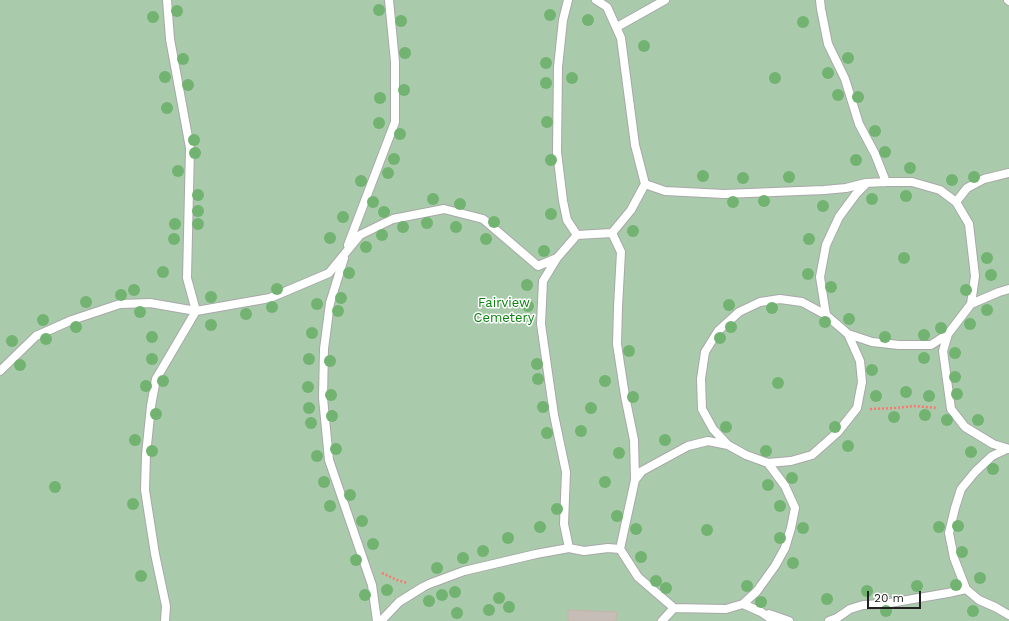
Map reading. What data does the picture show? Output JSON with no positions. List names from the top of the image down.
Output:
{
  "parks": ["Fairview Cemetery"],
  "scale_bar": "20 m"
}
